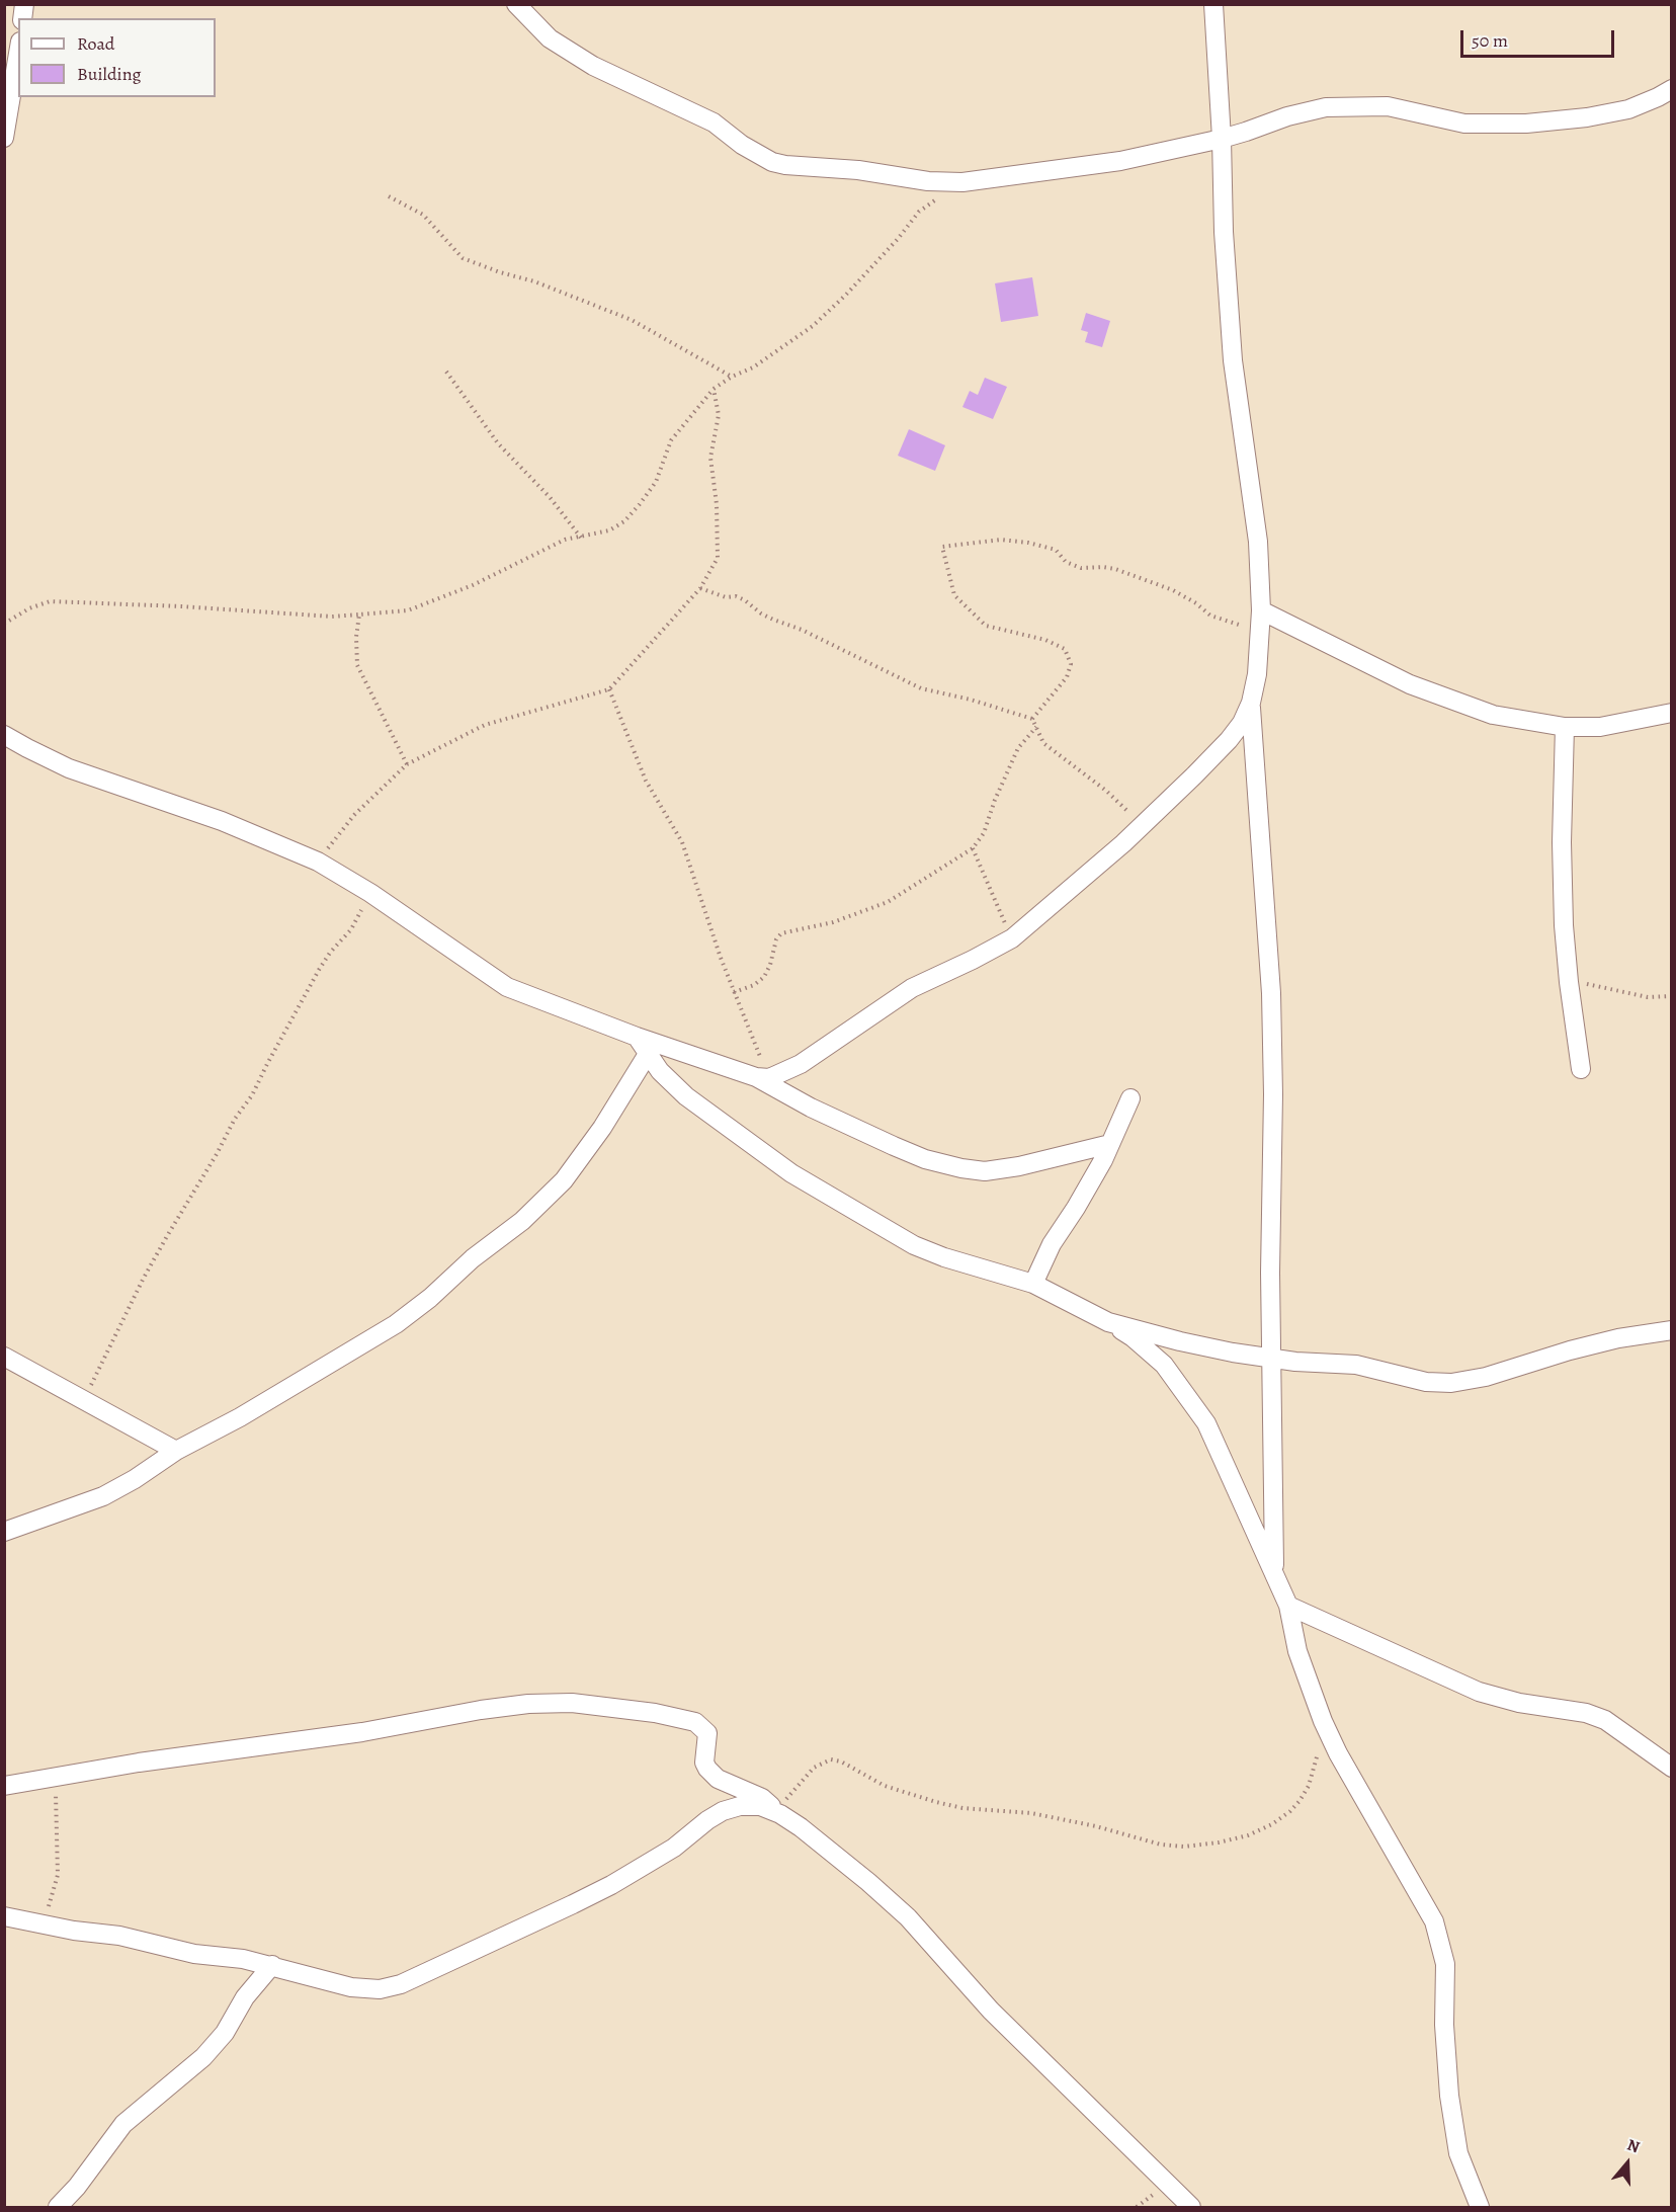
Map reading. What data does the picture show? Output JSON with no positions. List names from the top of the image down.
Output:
{
  "legend": ["Road", "Building"],
  "scale_bar": "50 m",
  "north": "top"
}
